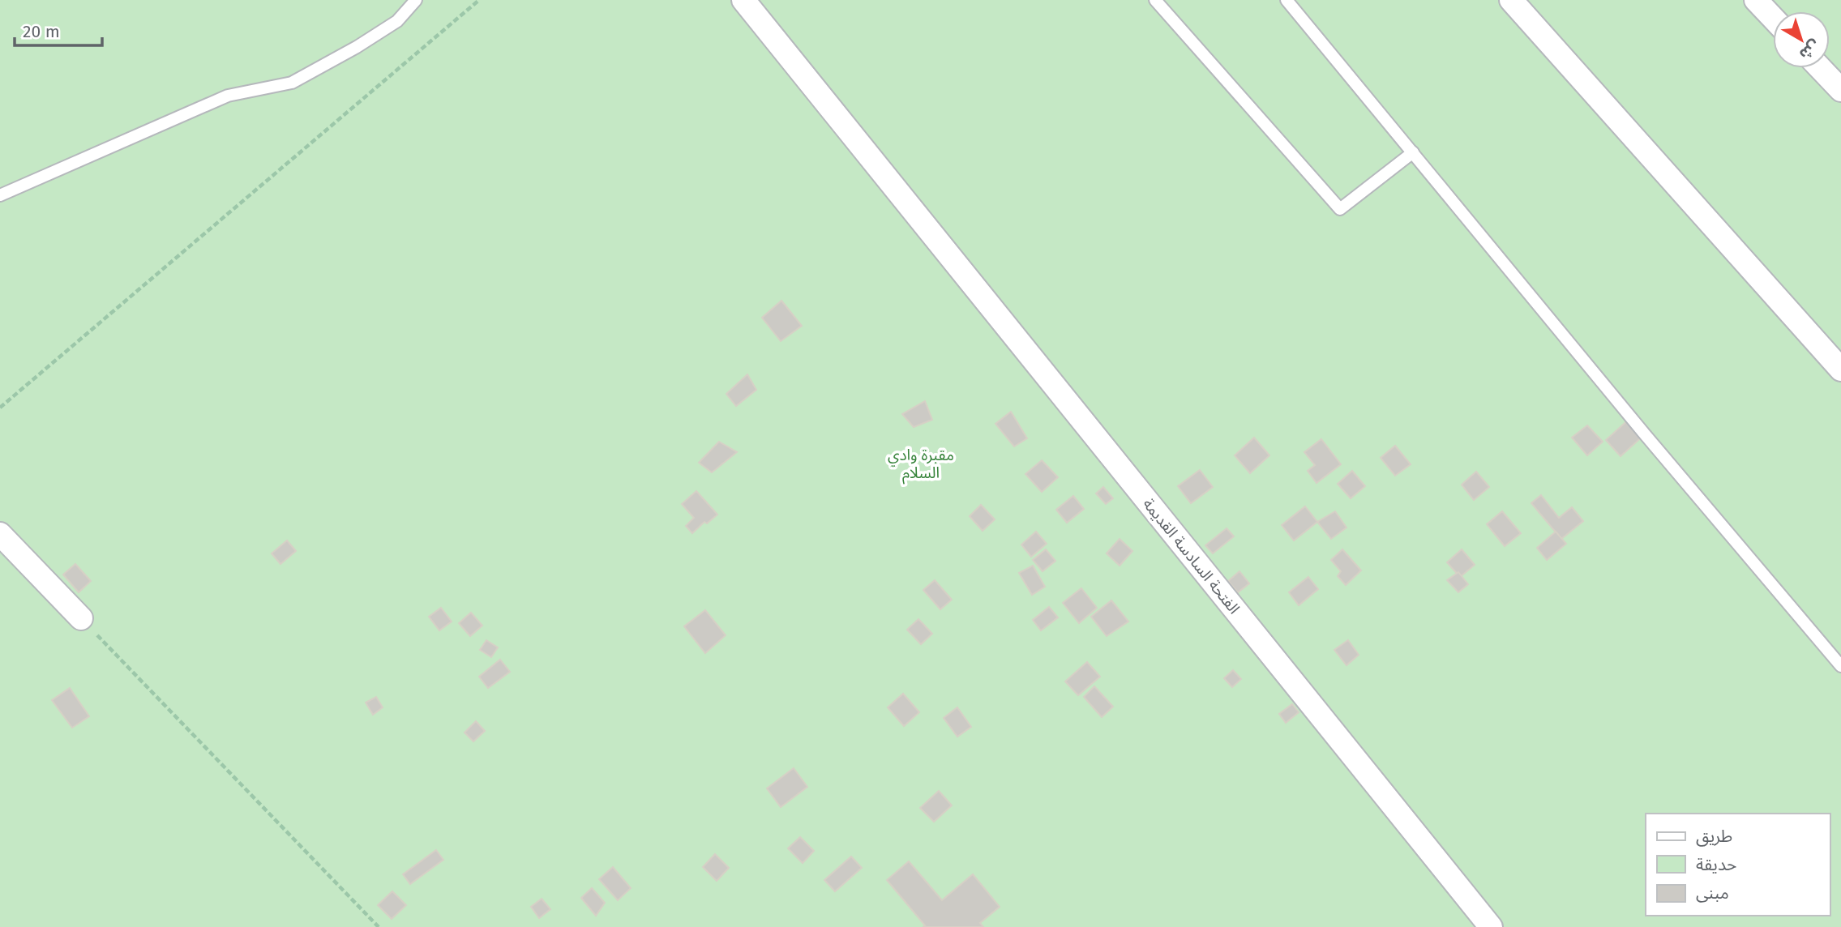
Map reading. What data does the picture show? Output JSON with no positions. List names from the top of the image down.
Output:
{
  "streets": {
    "street": ["الفتحة السادسة القديمة"]
  },
  "parks": ["مقبرة وادي السلام"],
  "legend": ["طريق", "حديقة", "مبنى"],
  "scale_bar": "20 m",
  "north": "bottom right"
}
